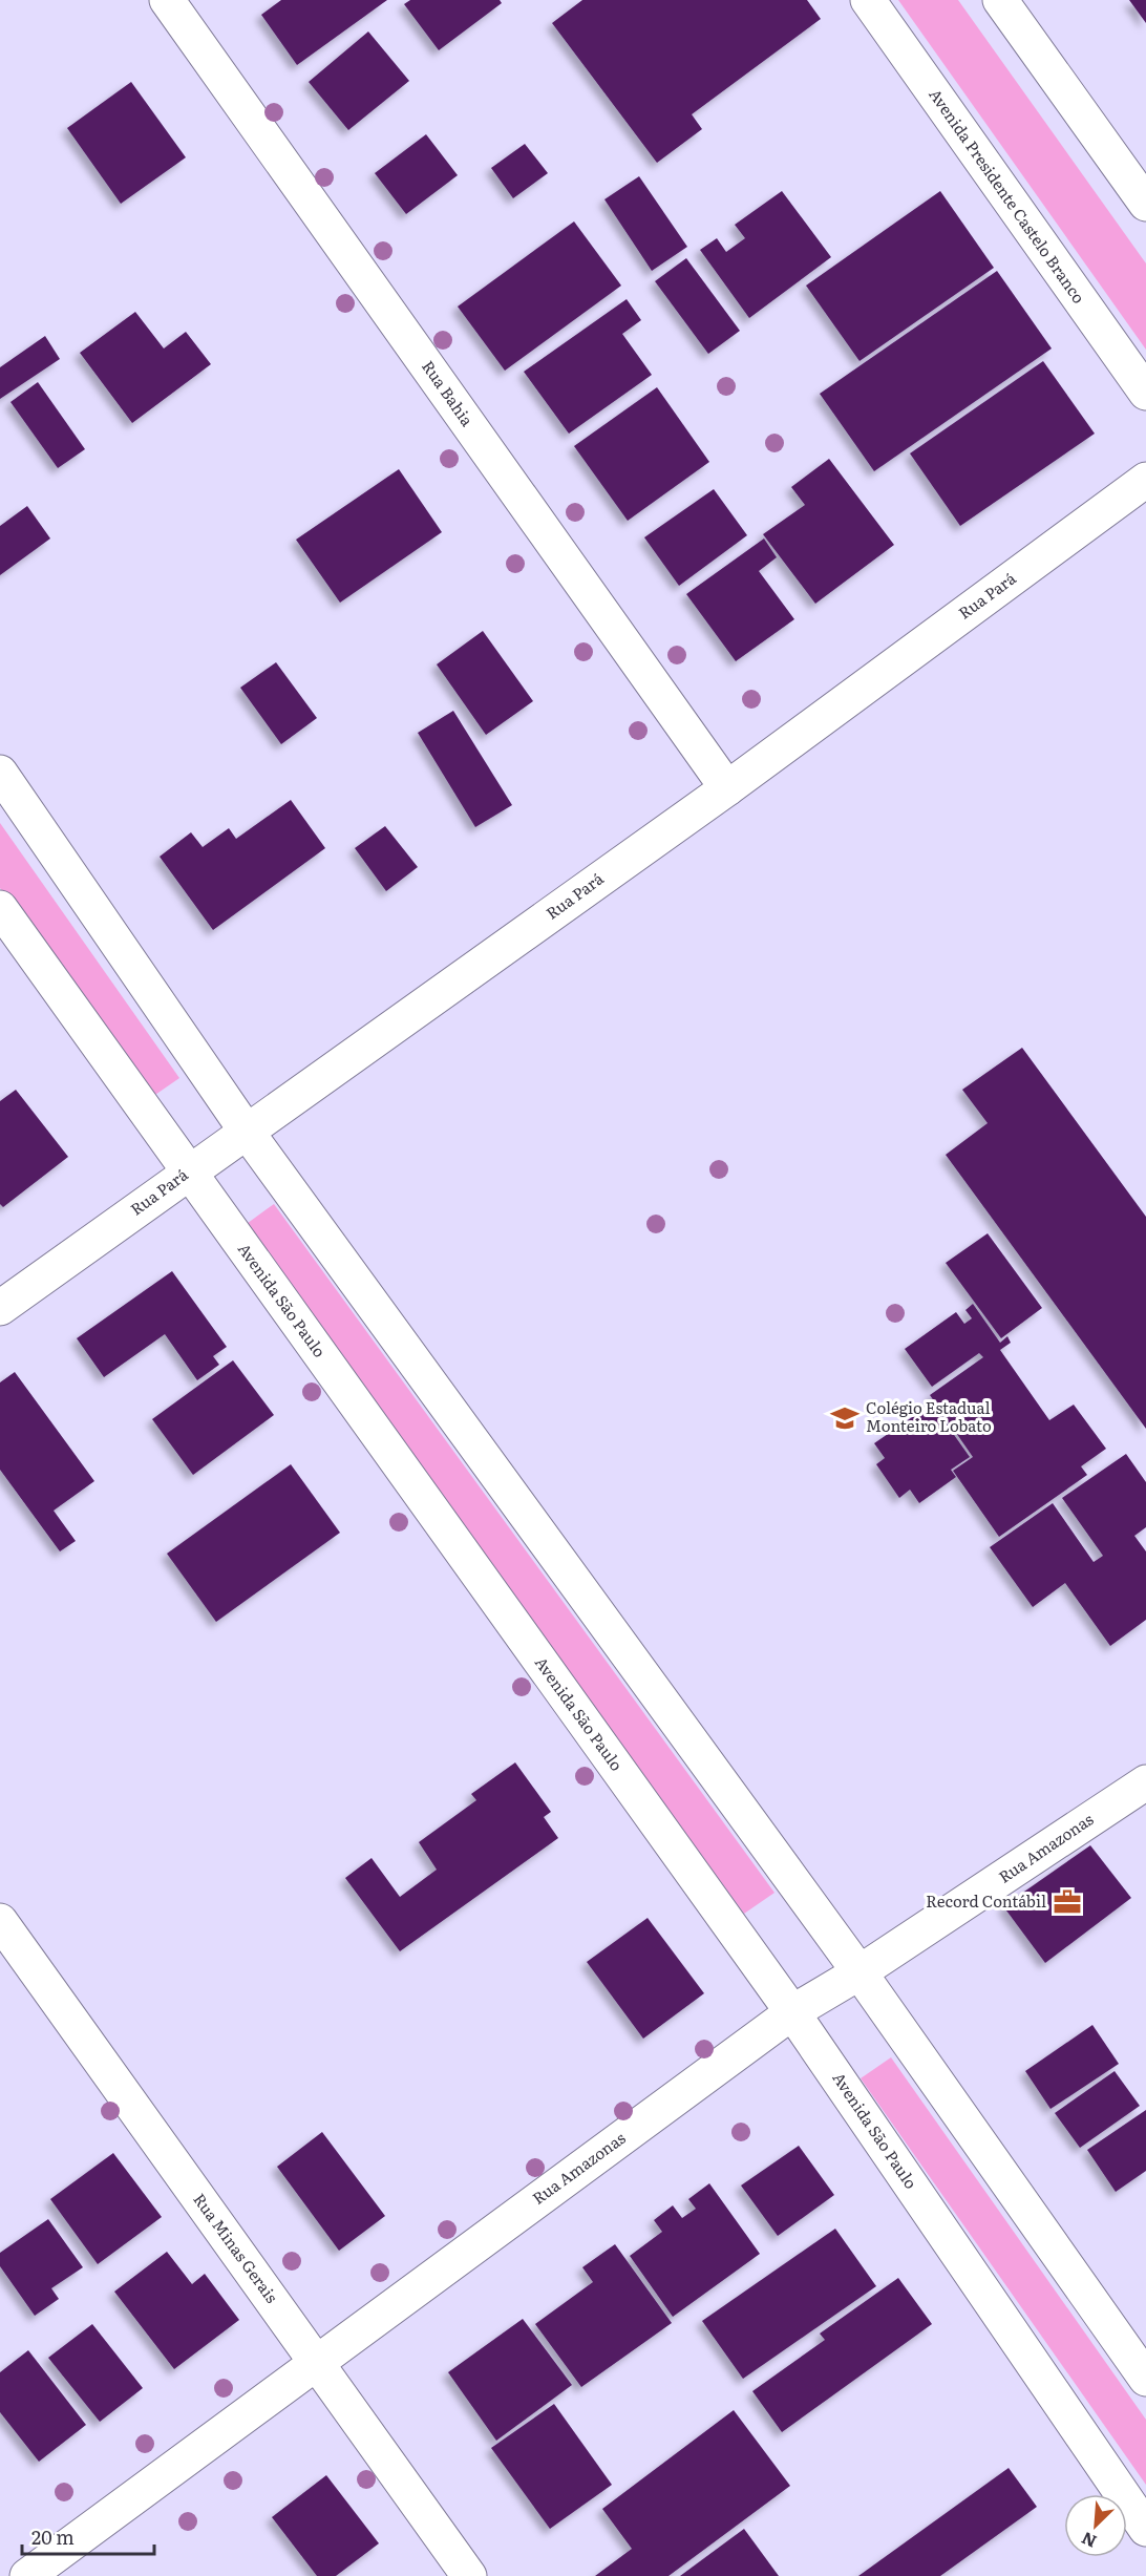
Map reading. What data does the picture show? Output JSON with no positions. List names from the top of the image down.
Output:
{
  "streets": {
    "street": [
      "Avenida Presidente Castelo Branco",
      "Rua Bahia",
      "Rua Pará",
      "Avenida São Paulo",
      "Rua Amazonas",
      "Rua Minas Gerais"
    ]
  },
  "crossings": [
    ["Rua Bahia", "Rua Pará"],
    ["Rua Pará", "Avenida São Paulo"],
    ["Avenida São Paulo", "Rua Amazonas"],
    ["Rua Amazonas", "Rua Minas Gerais"]
  ],
  "places": {
    "school or university": ["Colégio Estadual Monteiro Lobato"],
    "office": ["Record Contábil"]
  },
  "scale_bar": "20 m",
  "north": "bottom left"
}
